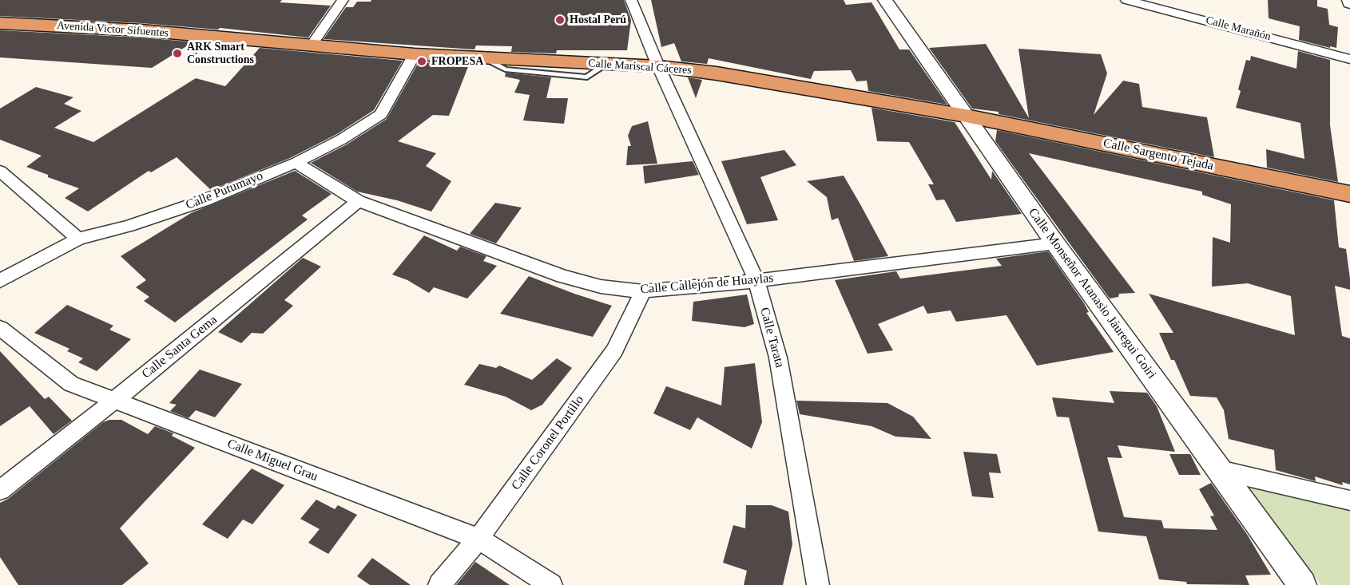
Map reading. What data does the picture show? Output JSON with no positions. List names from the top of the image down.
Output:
{
  "streets": {
    "highway": ["Avenida Victor Sifuentes", "Calle Mariscal Cáceres", "Calle Sargento Tejada"],
    "street": [
      "Calle Marañón",
      "Calle Putumayo",
      "Calle Callejón de Huaylas",
      "Calle Monseñor Atanasio Jáuregui Goiri",
      "Calle Tarata",
      "Calle Santa Gema",
      "Calle Coronel Portillo",
      "Calle Miguel Grau"
    ]
  },
  "crossings": [
    ["Avenida Victor Sifuentes", "Calle Mariscal Cáceres"],
    ["Calle Mariscal Cáceres", "Calle Sargento Tejada"],
    ["Calle Mariscal Cáceres", "Calle Putumayo"],
    ["Calle Mariscal Cáceres", "Calle Monseñor Atanasio Jáuregui Goiri"],
    ["Calle Mariscal Cáceres", "Calle Tarata"],
    ["Calle Sargento Tejada", "Calle Monseñor Atanasio Jáuregui Goiri"],
    ["Calle Putumayo", "Calle Callejón de Huaylas"],
    ["Calle Callejón de Huaylas", "Calle Monseñor Atanasio Jáuregui Goiri"],
    ["Calle Callejón de Huaylas", "Calle Tarata"],
    ["Calle Callejón de Huaylas", "Calle Santa Gema"],
    ["Calle Callejón de Huaylas", "Calle Coronel Portillo"],
    ["Calle Santa Gema", "Calle Miguel Grau"],
    ["Calle Coronel Portillo", "Calle Miguel Grau"]
  ],
  "places": ["Hostal Perú", "ARK Smart Constructions", "FROPESA"]
}
